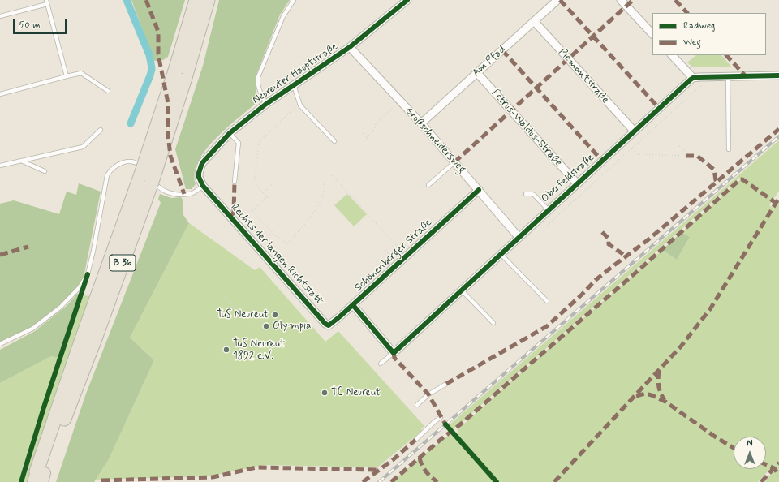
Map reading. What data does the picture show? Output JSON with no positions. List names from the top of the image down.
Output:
{
  "streets": {
    "highway": ["B 36"],
    "street": [
      "Am Pfad",
      "Neureuter Hauptstraße",
      "Piemontstraße",
      "Petrus-Waldus-Straße",
      "Großschneidersweg",
      "Oberfeldstraße",
      "Rechts der langen Richtstatt",
      "Schönenberger Straße"
    ]
  },
  "crossings": [
    ["Am Pfad", "Piemontstraße"],
    ["Am Pfad", "Petrus-Waldus-Straße"],
    ["Am Pfad", "Großschneidersweg"],
    ["Neureuter Hauptstraße", "Großschneidersweg"],
    ["Neureuter Hauptstraße", "Rechts der langen Richtstatt"],
    ["Piemontstraße", "Oberfeldstraße"],
    ["Petrus-Waldus-Straße", "Oberfeldstraße"],
    ["Großschneidersweg", "Oberfeldstraße"],
    ["Großschneidersweg", "Schönenberger Straße"],
    ["Oberfeldstraße", "Schönenberger Straße"],
    ["Rechts der langen Richtstatt", "Schönenberger Straße"]
  ],
  "places": [
    "TuS Neureut",
    "Olympia",
    "TuS Neureut 1892 e.V.",
    "TC Neureut"
  ],
  "legend": ["Radweg", "Weg"],
  "scale_bar": "50 m",
  "north": "top"
}
